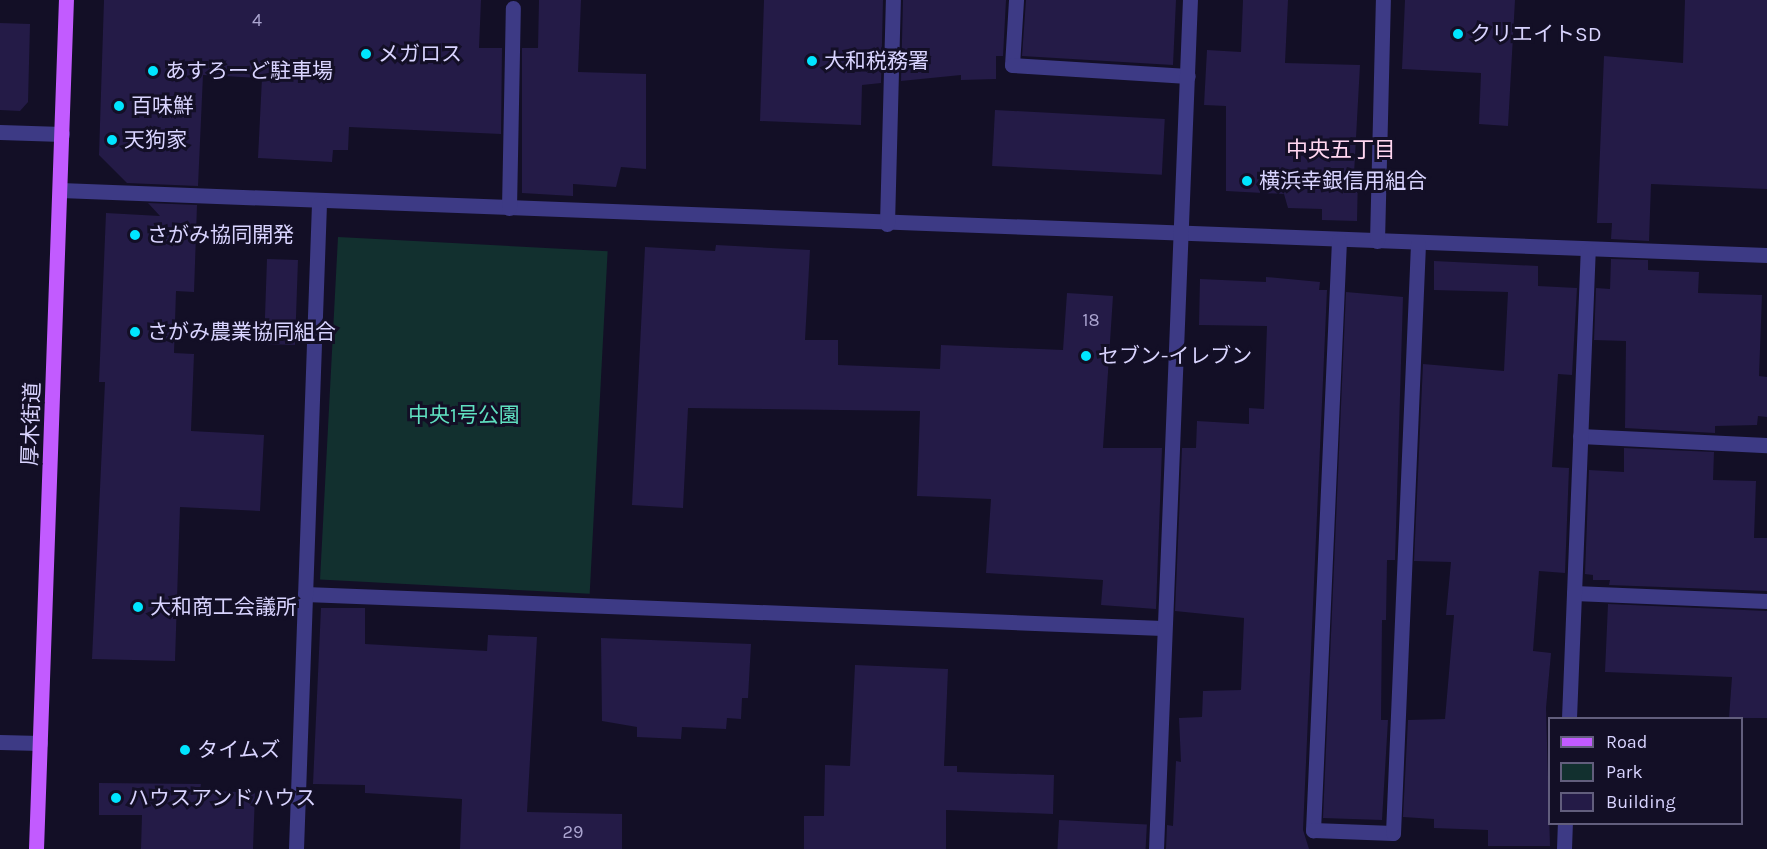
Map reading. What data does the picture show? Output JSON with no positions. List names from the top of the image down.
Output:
{
  "streets": {
    "main road": ["厚木街道"]
  },
  "districts": ["中央五丁目"],
  "parks": ["中央1号公園"],
  "places": [
    "クリエイトSD",
    "メガロス",
    "大和税務署",
    "あすろーど駐車場",
    "百味鮮",
    "天狗家",
    "横浜幸銀信用組合",
    "さがみ協同開発",
    "さがみ農業協同組合",
    "セブン-イレブン",
    "大和商工会議所",
    "タイムズ",
    "ハウスアンドハウス"
  ],
  "house_numbers": ["4", "18", "29"],
  "legend": ["Road", "Park", "Building"]
}
